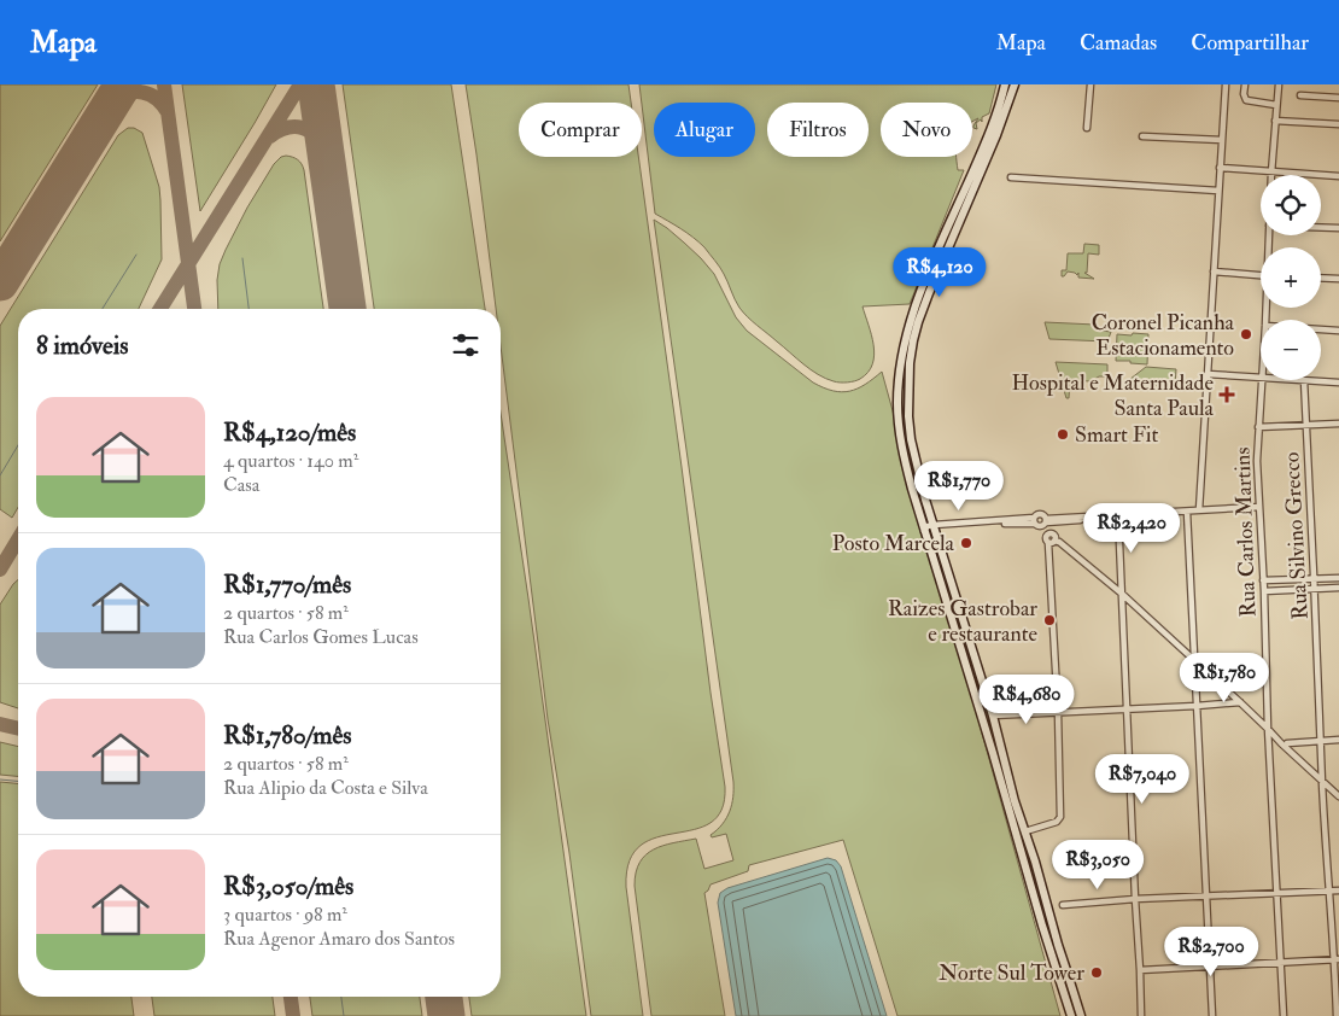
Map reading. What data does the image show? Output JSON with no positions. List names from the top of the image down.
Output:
{
  "streets": {
    "street": ["Rua Carlos Martins", "Rua Silvino Grecco"]
  },
  "places": {
    "other": [
      "Coronel Picanha Estacionamento",
      "Smart Fit",
      "Posto Marcela",
      "Raizes Gastrobar e restaurante",
      "Norte Sul Tower"
    ],
    "health": ["Hospital e Maternidade Santa Paula"]
  },
  "page": {
    "header": "Mapa",
    "nav": ["Mapa", "Camadas", "Compartilhar"],
    "chip": [
      "Comprar",
      "Alugar",
      "Filtros",
      "Novo"
    ],
    "map_buttons": ["+", "−"],
    "price": [
      "R$4,120",
      "R$1,770",
      "R$2,420",
      "R$1,780",
      "R$4,680",
      "R$7,040",
      "R$3,050",
      "R$2,700"
    ],
    "heading": "8 imóveis",
    "list": [
      {
        "name": "R$4,120/mês",
        "note": "4 quartos · 140 m² · Casa"
      },
      {
        "name": "R$1,770/mês",
        "note": "2 quartos · 58 m² · Rua Carlos Gomes Lucas"
      },
      {
        "name": "R$1,780/mês",
        "note": "2 quartos · 58 m² · Rua Alipio da Costa e Silva"
      },
      {
        "name": "R$3,050/mês",
        "note": "3 quartos · 98 m² · Rua Agenor Amaro dos Santos"
      }
    ]
  }
}
